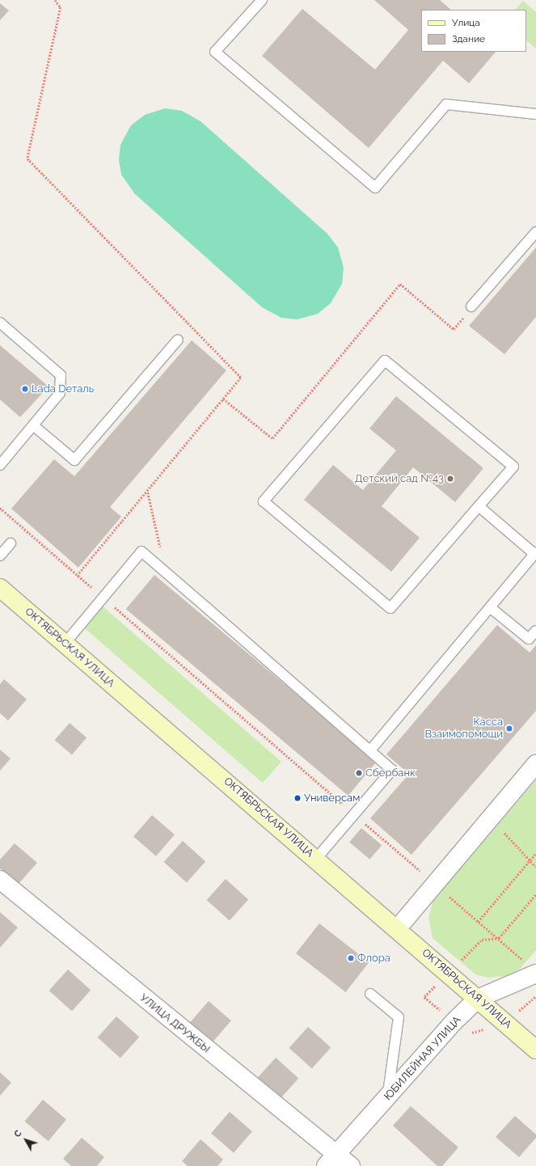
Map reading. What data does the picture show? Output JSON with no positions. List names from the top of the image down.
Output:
{
  "streets": {
    "street": ["ОКТЯБРЬСКАЯ УЛИЦА", "УЛИЦА ДРУЖБЫ", "ЮБИЛЕЙНАЯ УЛИЦА"]
  },
  "crossings": [
    ["ОКТЯБРЬСКАЯ УЛИЦА", "ЮБИЛЕЙНАЯ УЛИЦА"],
    ["УЛИЦА ДРУЖБЫ", "ЮБИЛЕЙНАЯ УЛИЦА"]
  ],
  "places": [
    "Lada Dеталь",
    "Детский сад №43",
    "Касса Взаимопомощи",
    "Сбербанк",
    "Универсам",
    "Флора"
  ],
  "legend": ["Улица", "Здание"],
  "north": "top left"
}
